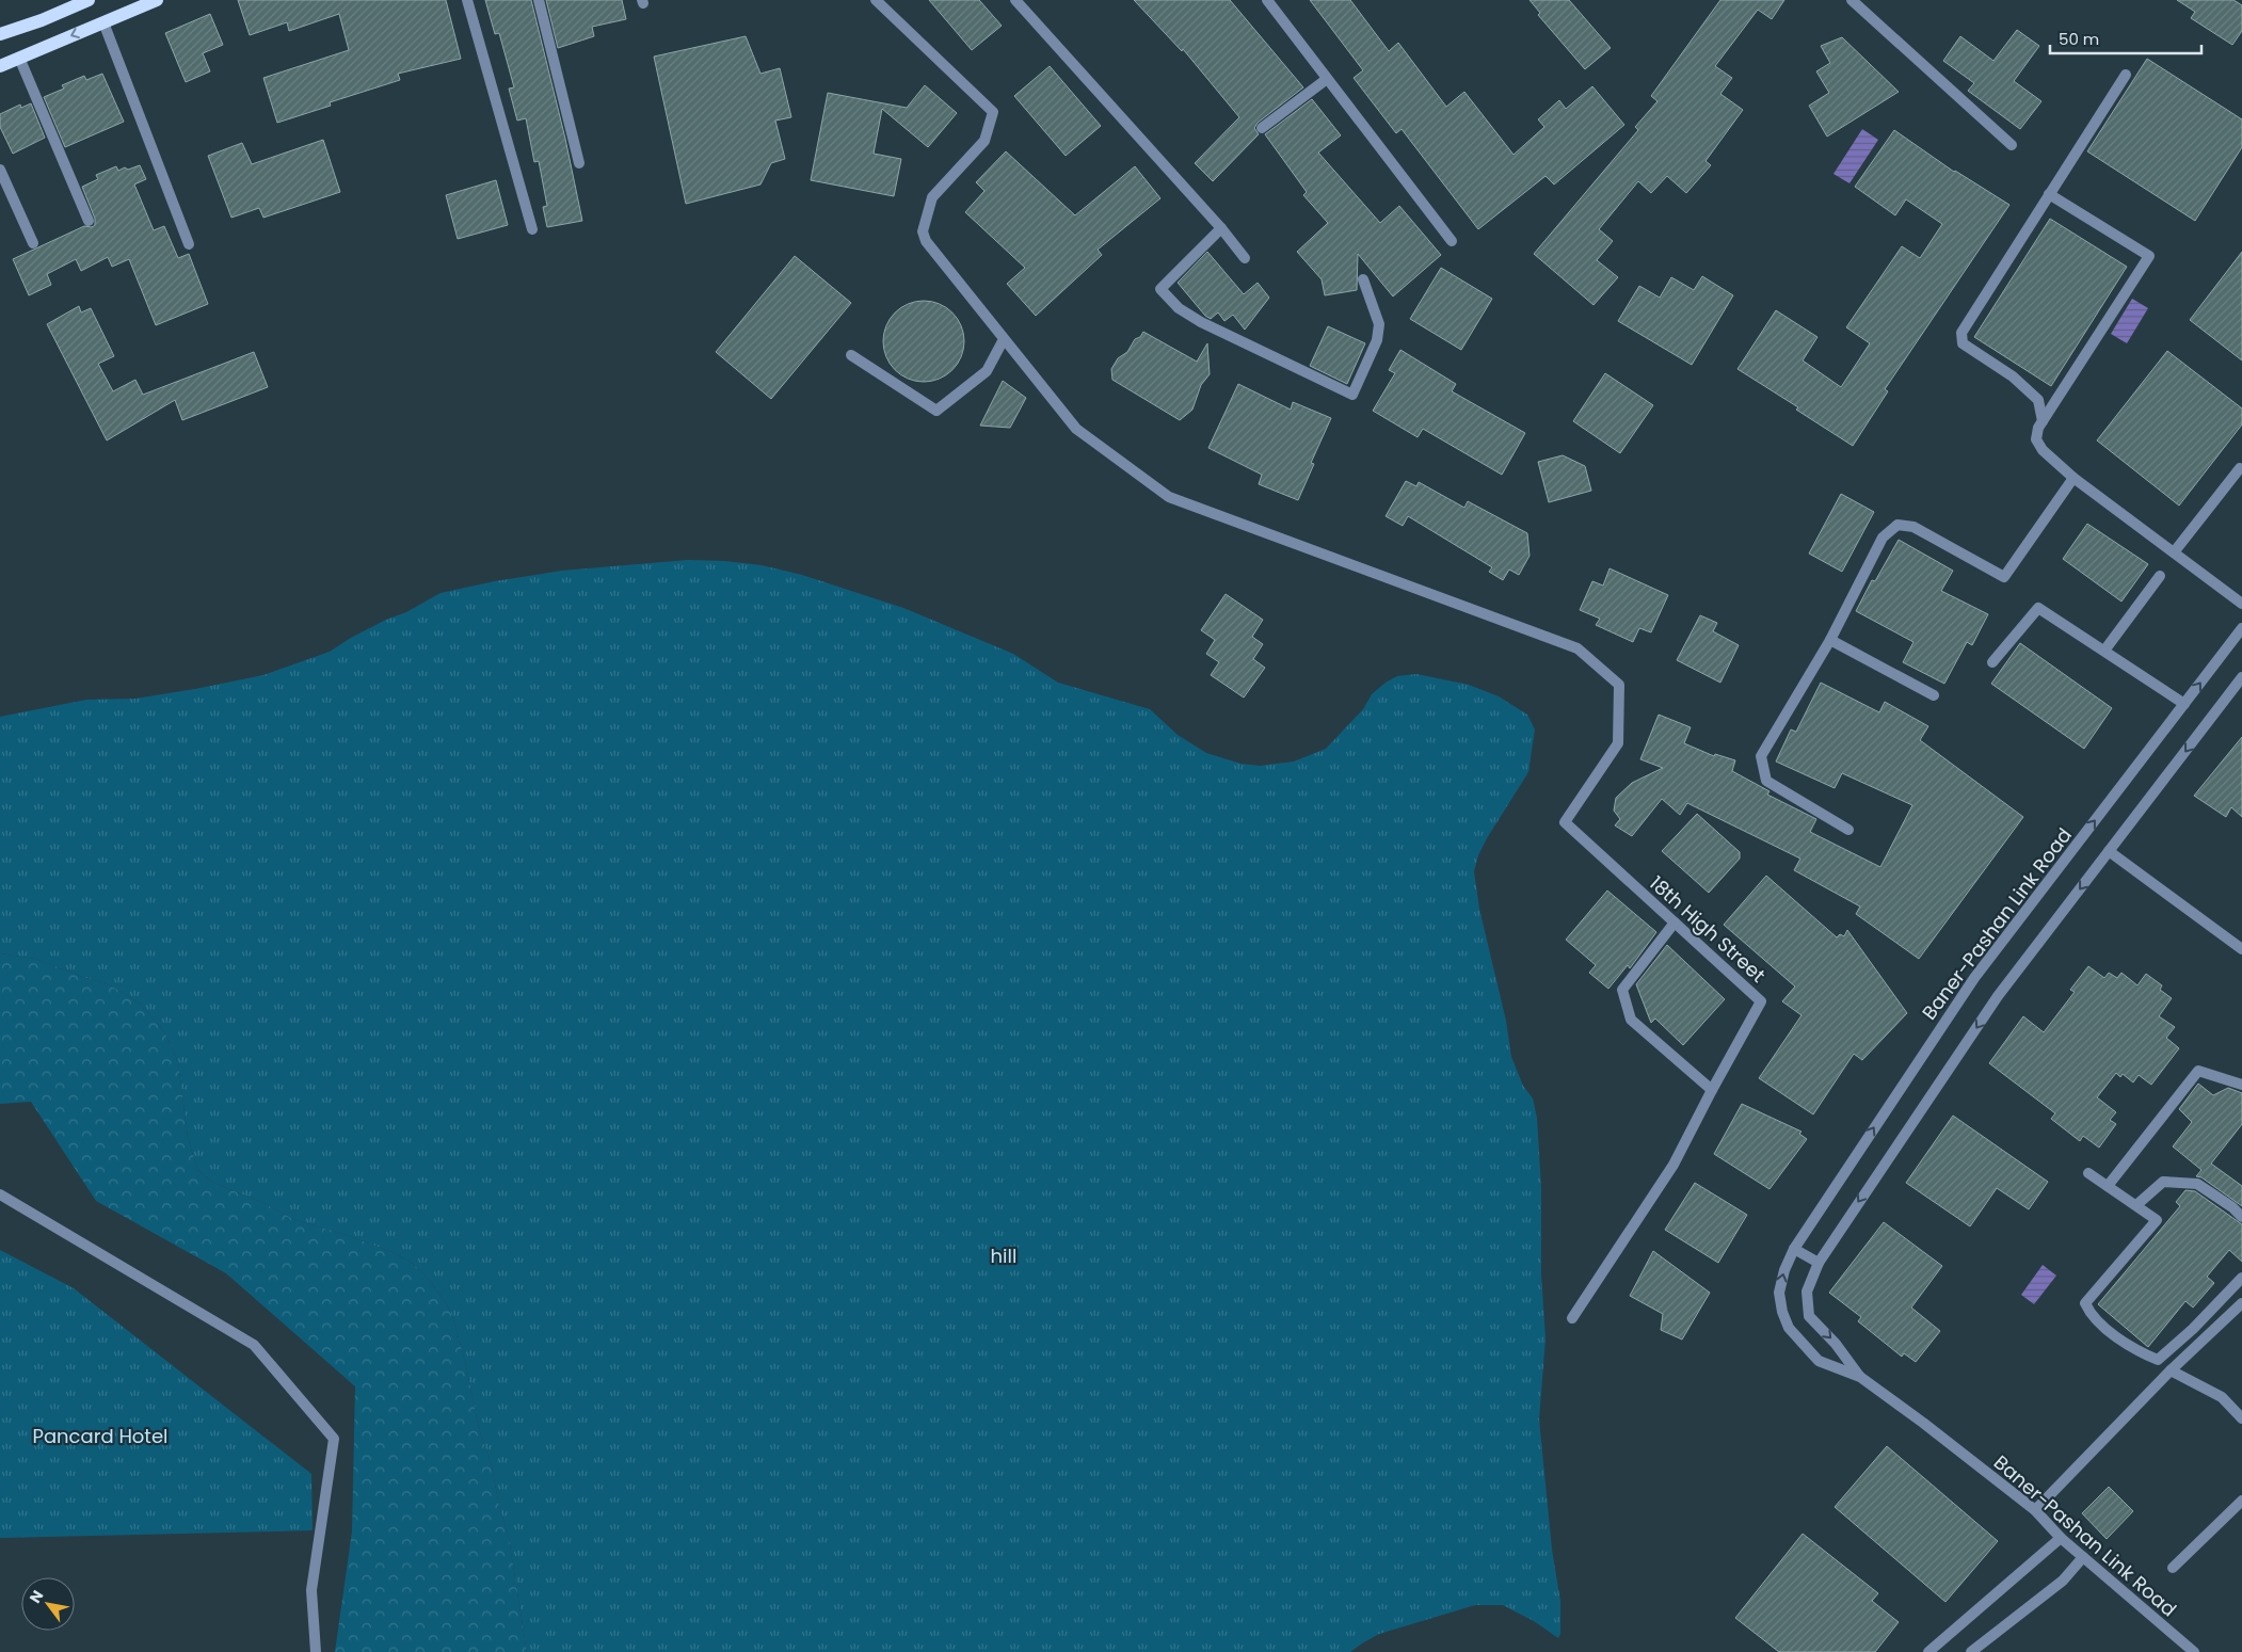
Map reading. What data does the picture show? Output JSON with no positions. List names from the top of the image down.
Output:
{
  "streets": {
    "street": ["Baner-Pashan Link Road", "18th High Street"]
  },
  "parks": ["hill", "Pancard Hotel"],
  "scale_bar": "50 m",
  "north": "top left"
}
